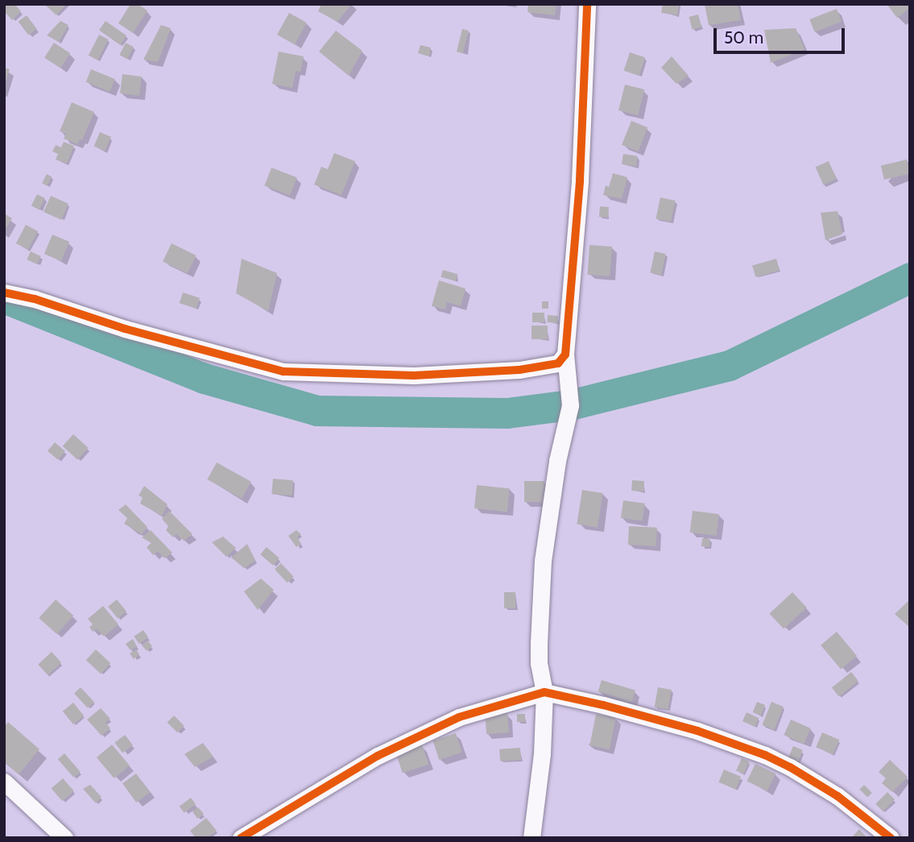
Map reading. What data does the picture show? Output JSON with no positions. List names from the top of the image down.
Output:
{
  "scale_bar": "50 m"
}
